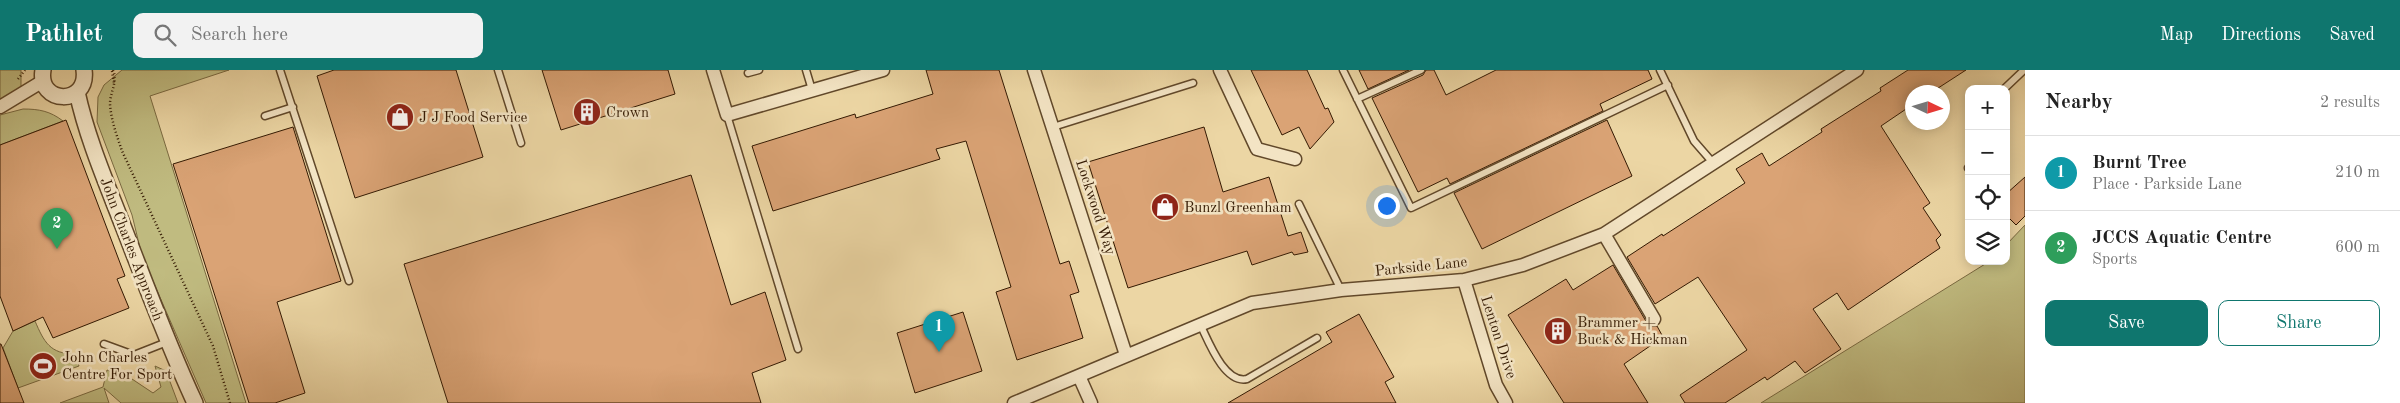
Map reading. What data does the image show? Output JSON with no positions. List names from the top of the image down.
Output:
{
  "streets": {
    "street": [
      "Lockwood Way",
      "John Charles Approach",
      "Parkside Lane",
      "Lenton Drive"
    ]
  },
  "crossings": [
    ["Lockwood Way", "Parkside Lane"],
    ["Parkside Lane", "Lenton Drive"]
  ],
  "places": {
    "building": ["Crown", "Brammer + Buck & Hickman"],
    "shop": ["J J Food Service", "Bunzl Greenham"],
    "sports": ["John Charles Centre For Sport"]
  },
  "north": "right",
  "page": {
    "header": "Pathlet",
    "search": "Search here",
    "nav": ["Map", "Directions", "Saved"],
    "heading": ["Nearby", "2 results"],
    "map_buttons": ["+", "−"],
    "list": [
      {
        "mark": "1",
        "name": "Burnt Tree",
        "note": "Place · Parkside Lane",
        "value": "210 m"
      },
      {
        "mark": "2",
        "name": "JCCS Aquatic Centre",
        "note": "Sports",
        "value": "600 m"
      }
    ],
    "pins": ["2", "1"],
    "buttons": ["Save", "Share"]
  }
}
